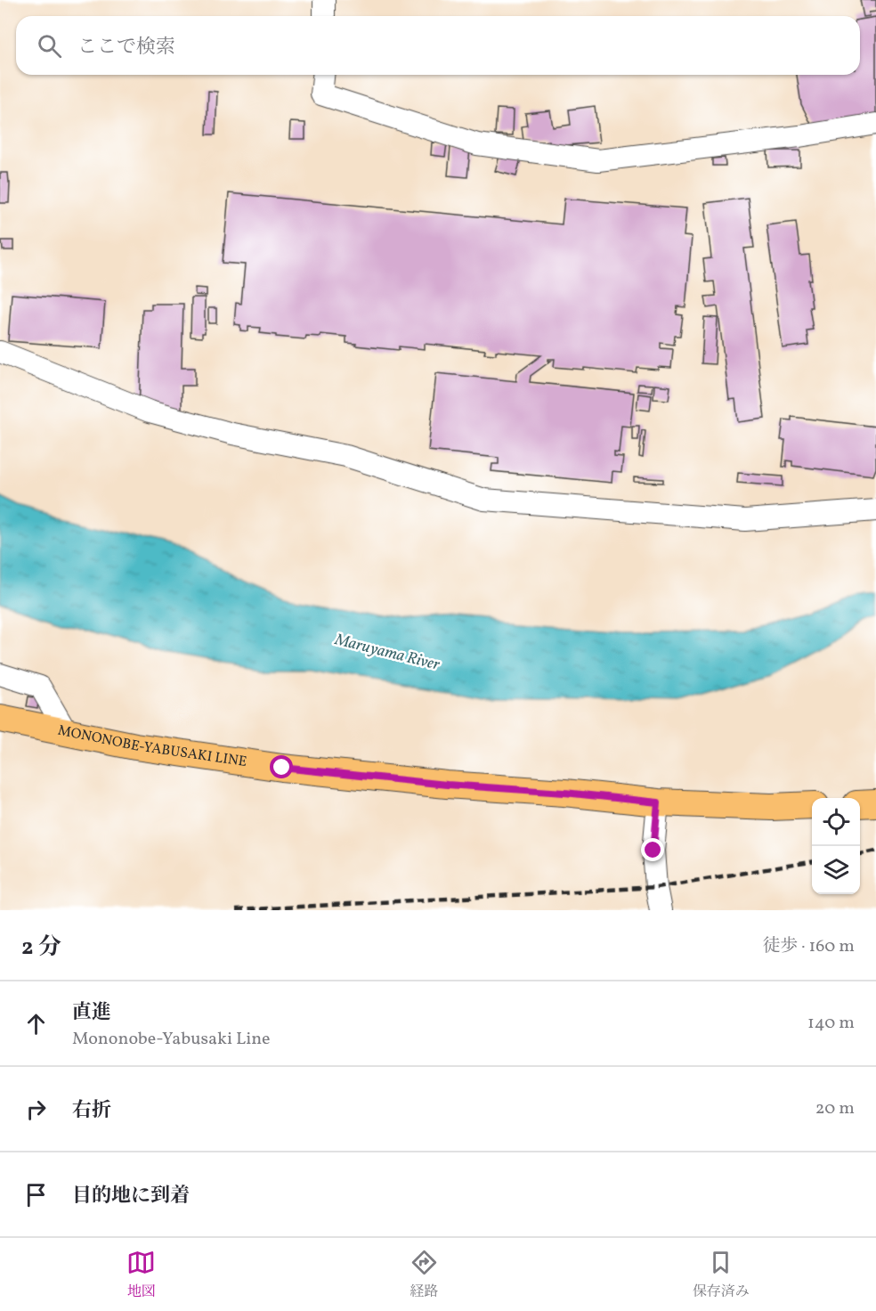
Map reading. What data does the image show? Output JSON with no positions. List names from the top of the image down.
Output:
{
  "streets": {
    "main road": ["MONONOBE-YABUSAKI LINE"]
  },
  "water": ["Maruyama River"],
  "page": {
    "search": "ここで検索",
    "heading": ["2 分", "徒歩 · 160 m"],
    "list": [
      ["直進", "Mononobe-Yabusaki Line", "140 m"],
      ["右折", "20 m"],
      "目的地に到着"
    ],
    "nav": ["地図", "経路", "保存済み"]
  }
}
